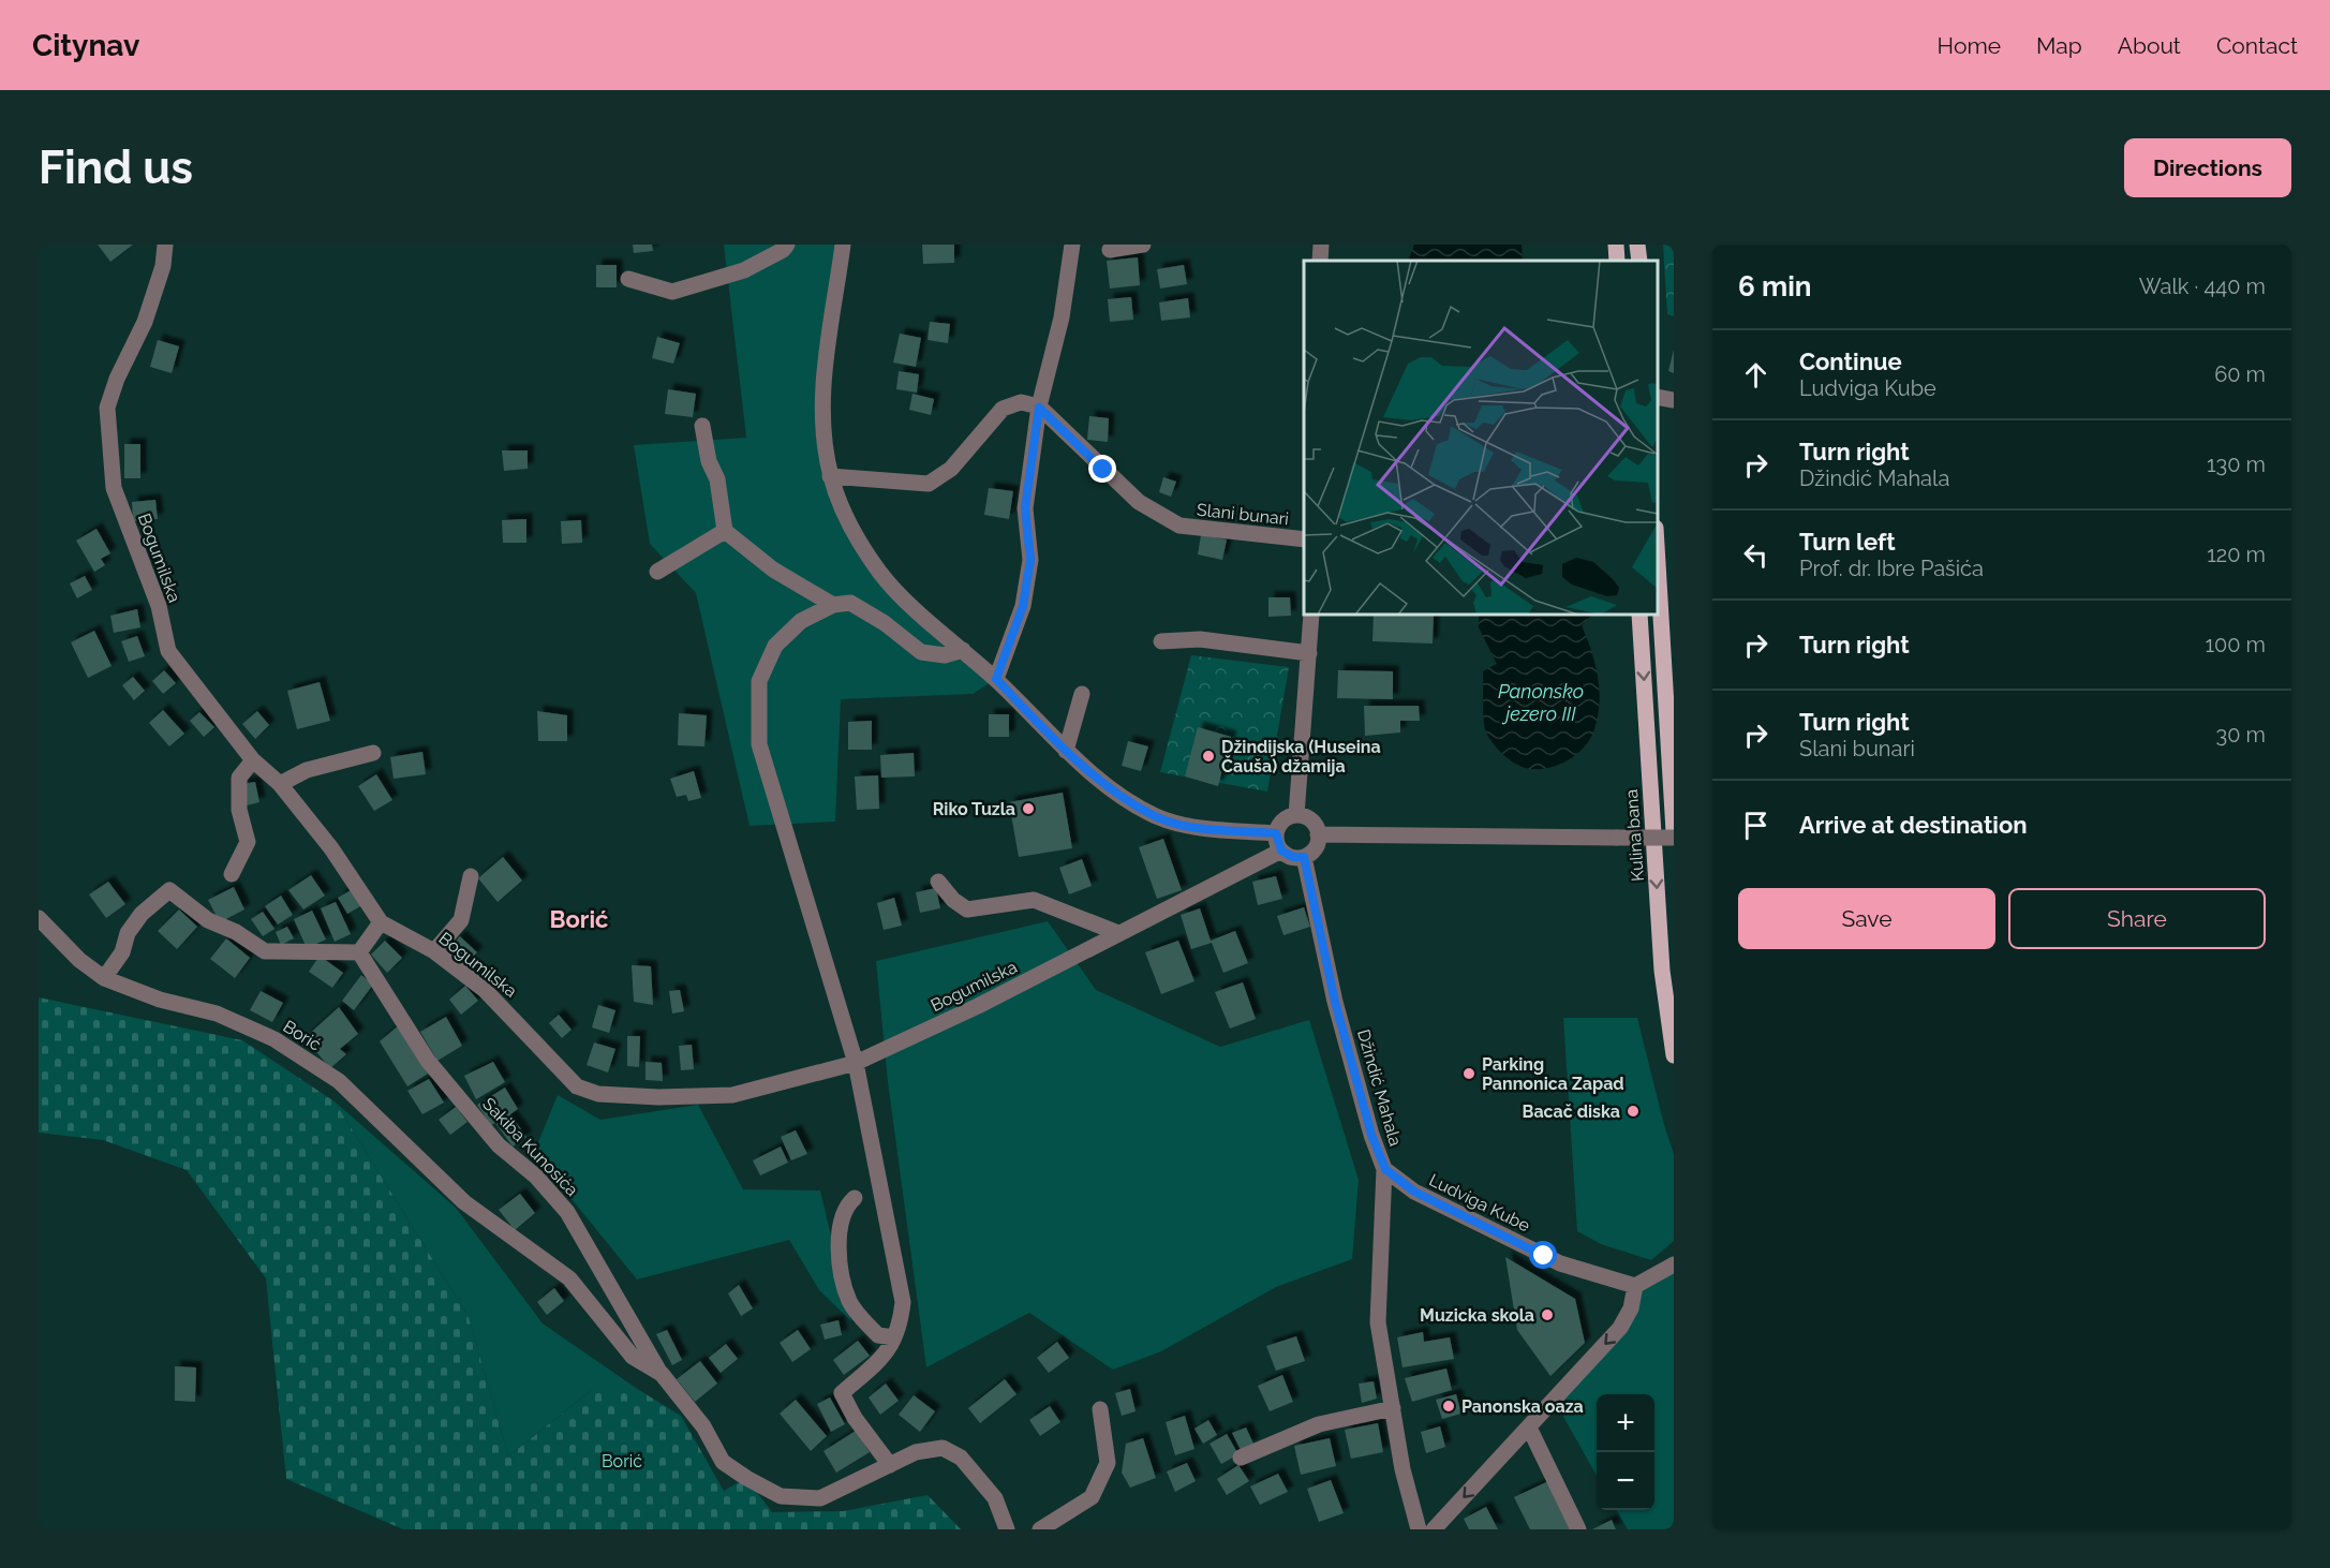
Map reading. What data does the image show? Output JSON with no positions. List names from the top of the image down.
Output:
{
  "streets": {
    "main road": ["Kulina bana"],
    "street": [
      "Slani bunari",
      "Bogumilska",
      "Borić",
      "Džindić Mahala",
      "Sakiba Kunosića",
      "Ludviga Kube"
    ]
  },
  "crossings": [
    ["Bogumilska", "Džindić Mahala"],
    ["Borić", "Sakiba Kunosića"],
    ["Džindić Mahala", "Ludviga Kube"]
  ],
  "districts": ["Borić"],
  "water": ["Panonsko jezero III"],
  "parks": ["Borić"],
  "places": [
    "Džindijska (Huseina Čauša) džamija",
    "Riko Tuzla",
    "Parking Pannonica Zapad",
    "Bacač diska",
    "Muzicka skola",
    "Panonska oaza"
  ],
  "page": {
    "header": "Citynav",
    "nav": [
      "Home",
      "Map",
      "About",
      "Contact"
    ],
    "buttons": [
      "Directions",
      ["Save", "Share"]
    ],
    "title": "Find us",
    "heading": ["6 min", "Walk · 440 m"],
    "list": [
      ["Continue", "Ludviga Kube", "60 m"],
      ["Turn right", "Džindić Mahala", "130 m"],
      ["Turn left", "Prof. dr. Ibre Pašića", "120 m"],
      ["Turn right", "100 m"],
      ["Turn right", "Slani bunari", "30 m"],
      "Arrive at destination"
    ],
    "map_buttons": ["+", "−"]
  }
}
